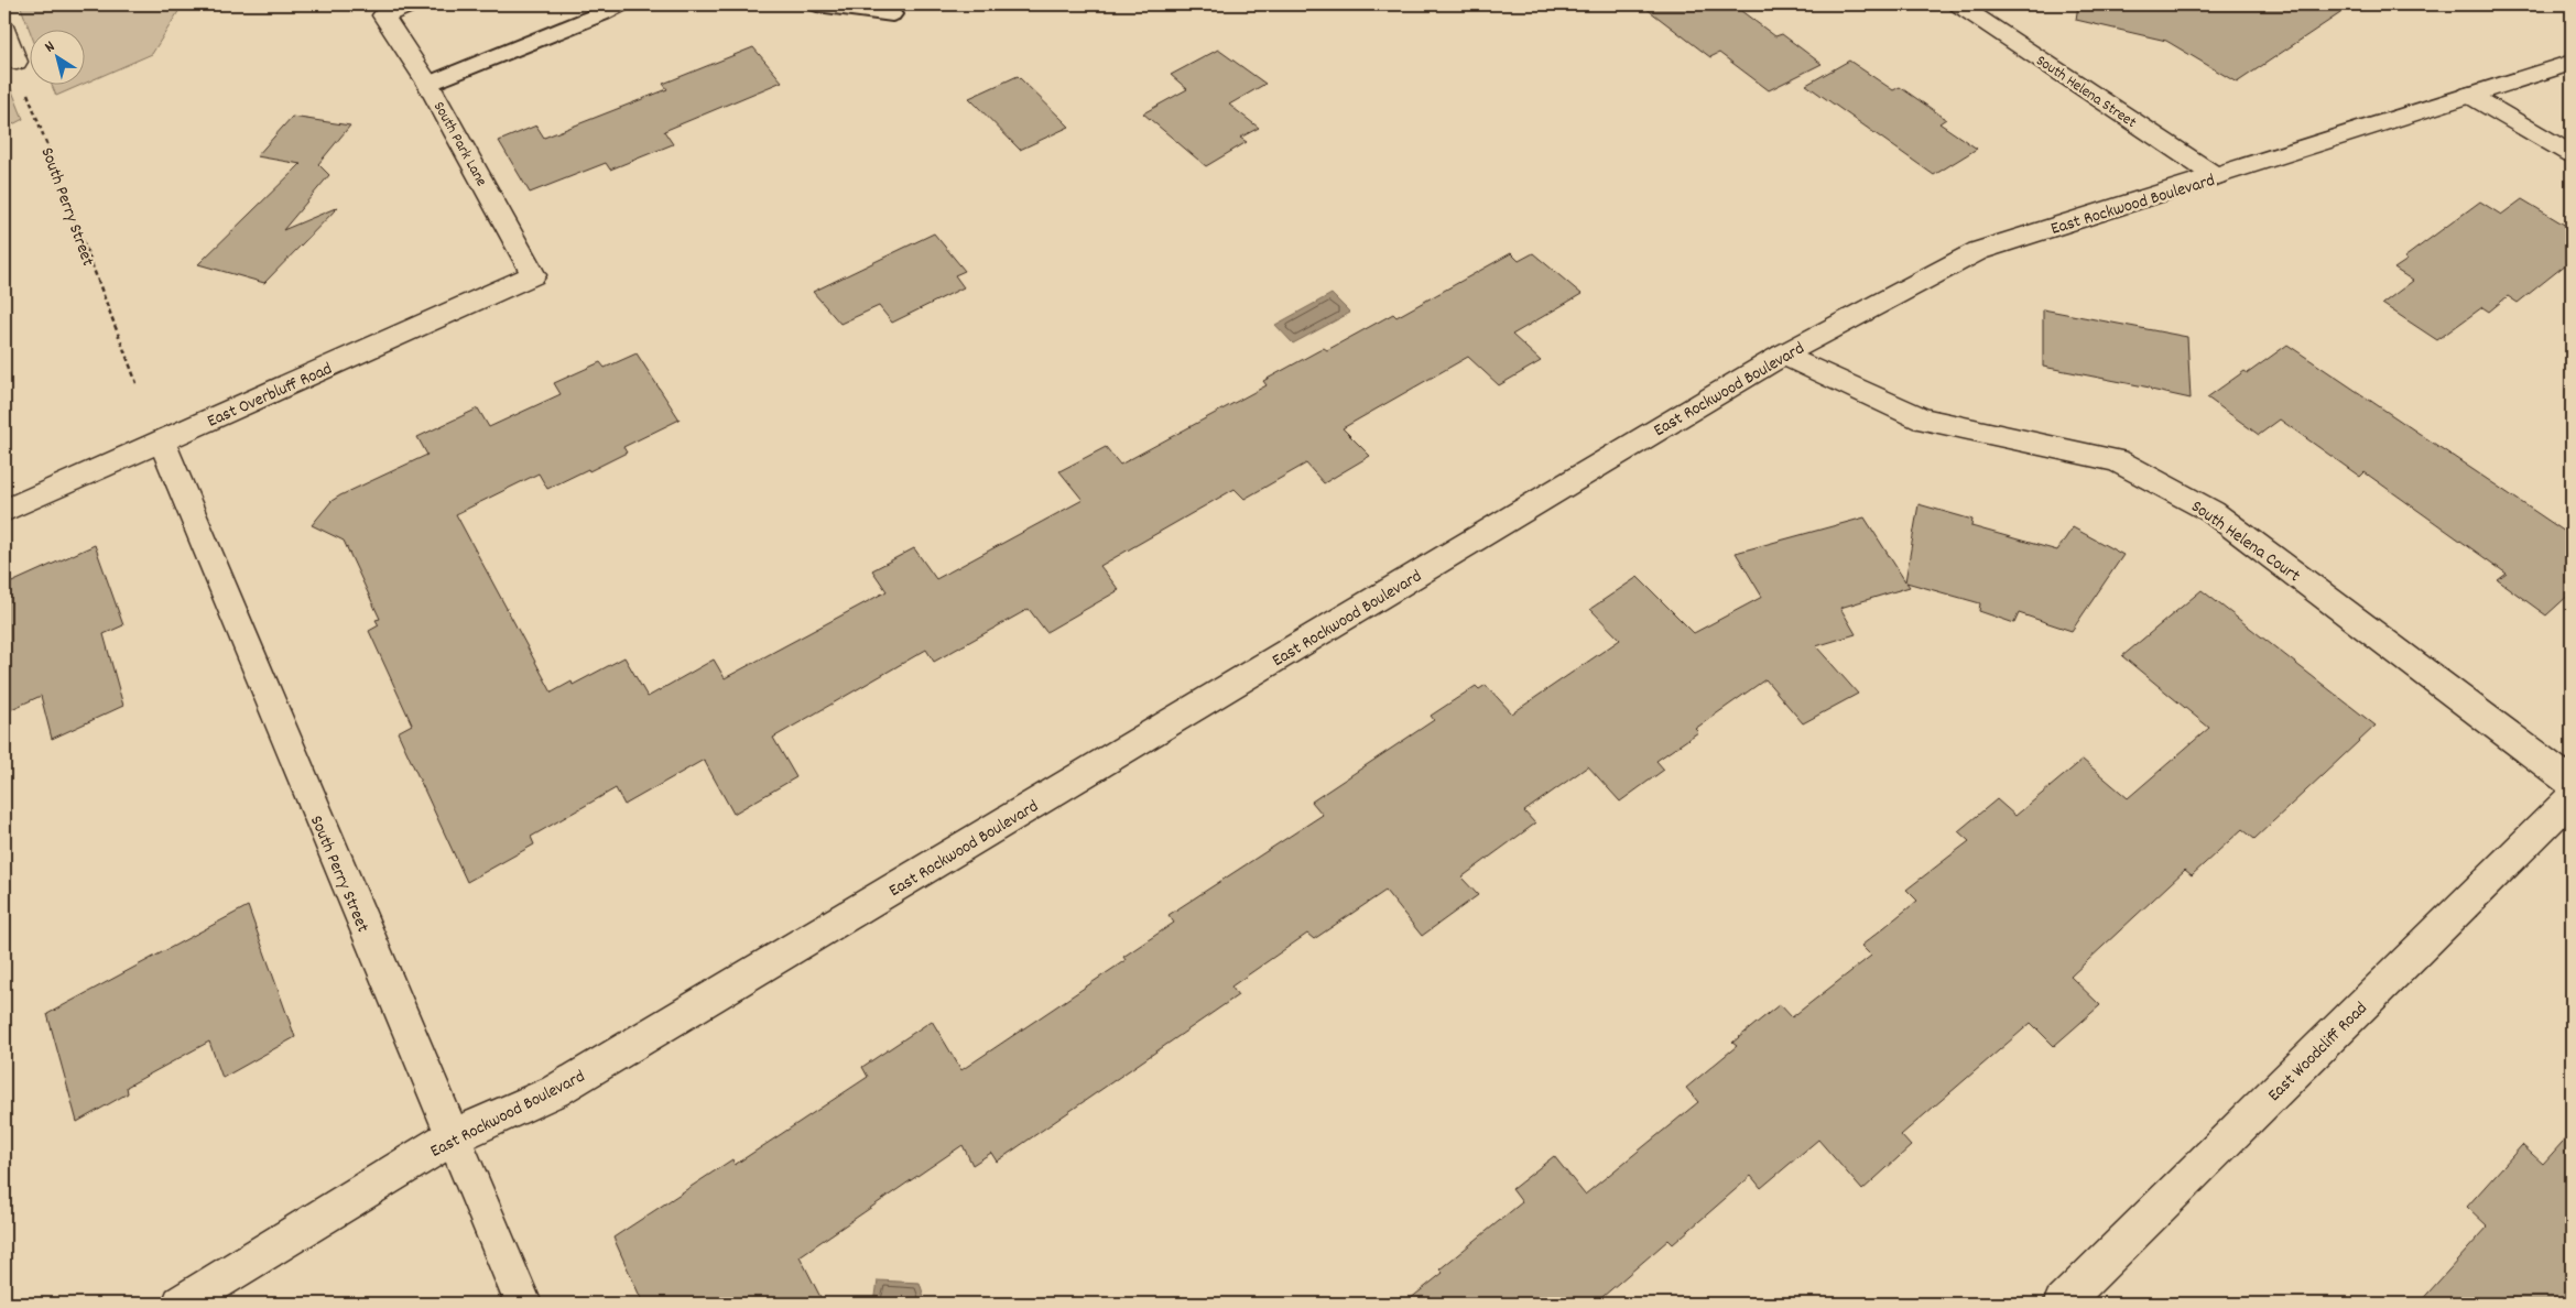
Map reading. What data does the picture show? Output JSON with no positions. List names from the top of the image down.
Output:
{
  "streets": {
    "street": [
      "South Helena Street",
      "South Park Lane",
      "East Rockwood Boulevard",
      "South Perry Street",
      "East Overbluff Road",
      "South Helena Court",
      "East Woodcliff Road"
    ]
  },
  "crossings": [
    ["South Helena Street", "East Rockwood Boulevard"],
    ["South Park Lane", "East Overbluff Road"],
    ["East Rockwood Boulevard", "South Perry Street"],
    ["East Rockwood Boulevard", "South Helena Court"],
    ["South Perry Street", "East Overbluff Road"]
  ],
  "north": "top left"
}
